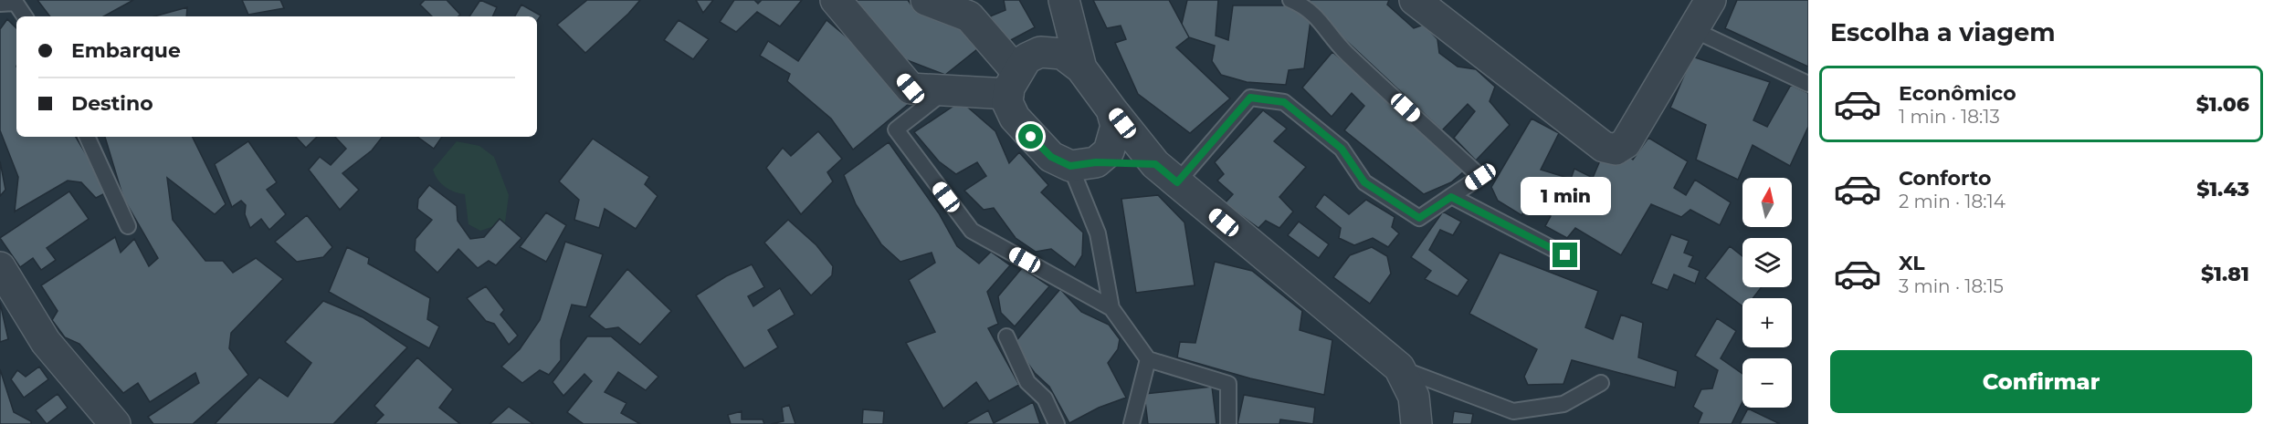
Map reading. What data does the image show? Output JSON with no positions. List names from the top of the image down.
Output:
{
  "north": "top",
  "page": {
    "heading": "Escolha a viagem",
    "banner": ["Embarque", "Destino"],
    "list": [
      {
        "name": "Econômico",
        "note": "1 min · 18:13",
        "value": "$1.06"
      },
      {
        "name": "Conforto",
        "note": "2 min · 18:14",
        "value": "$1.43"
      },
      {
        "name": "XL",
        "note": "3 min · 18:15",
        "value": "$1.81"
      }
    ],
    "bubble": "1 min",
    "map_buttons": ["+", "−"],
    "buttons": "Confirmar"
  }
}
